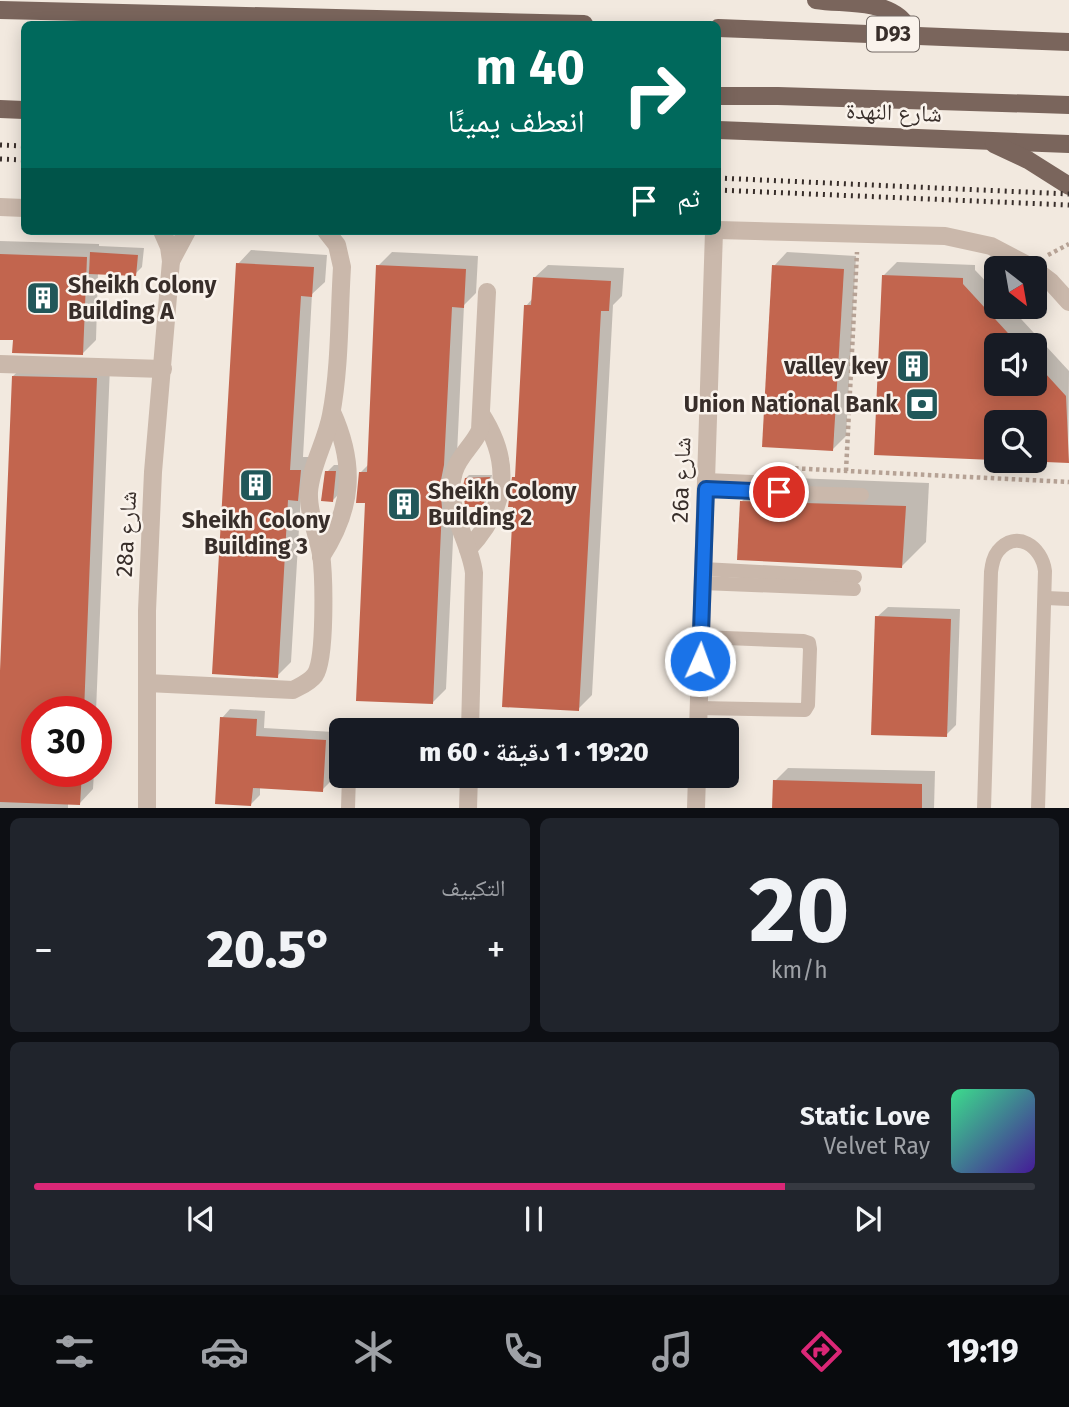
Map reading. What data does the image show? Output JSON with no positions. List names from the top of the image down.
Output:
{
  "streets": {
    "main road": ["D93", "شارع النهدة"],
    "street": ["26a شارع", "28a شارع"]
  },
  "places": {
    "building": [
      "Sheikh Colony Building A",
      "valley key",
      "Sheikh Colony Building 3",
      "Sheikh Colony Building 2"
    ],
    "bank": ["Union National Bank"]
  },
  "north": "bottom right",
  "page": {
    "turn": ["40 m", "انعطف يمينًا"],
    "then": "ثم",
    "limit": "30",
    "trip": "19:20 · 1 دقيقة · 60 m",
    "tile": [
      ["20", "km/h"],
      "التكييف"
    ],
    "heat": ["−", "20.5°", "+"],
    "song": ["Static Love", "Velvet Ray"],
    "tabs": "19:19"
  }
}
